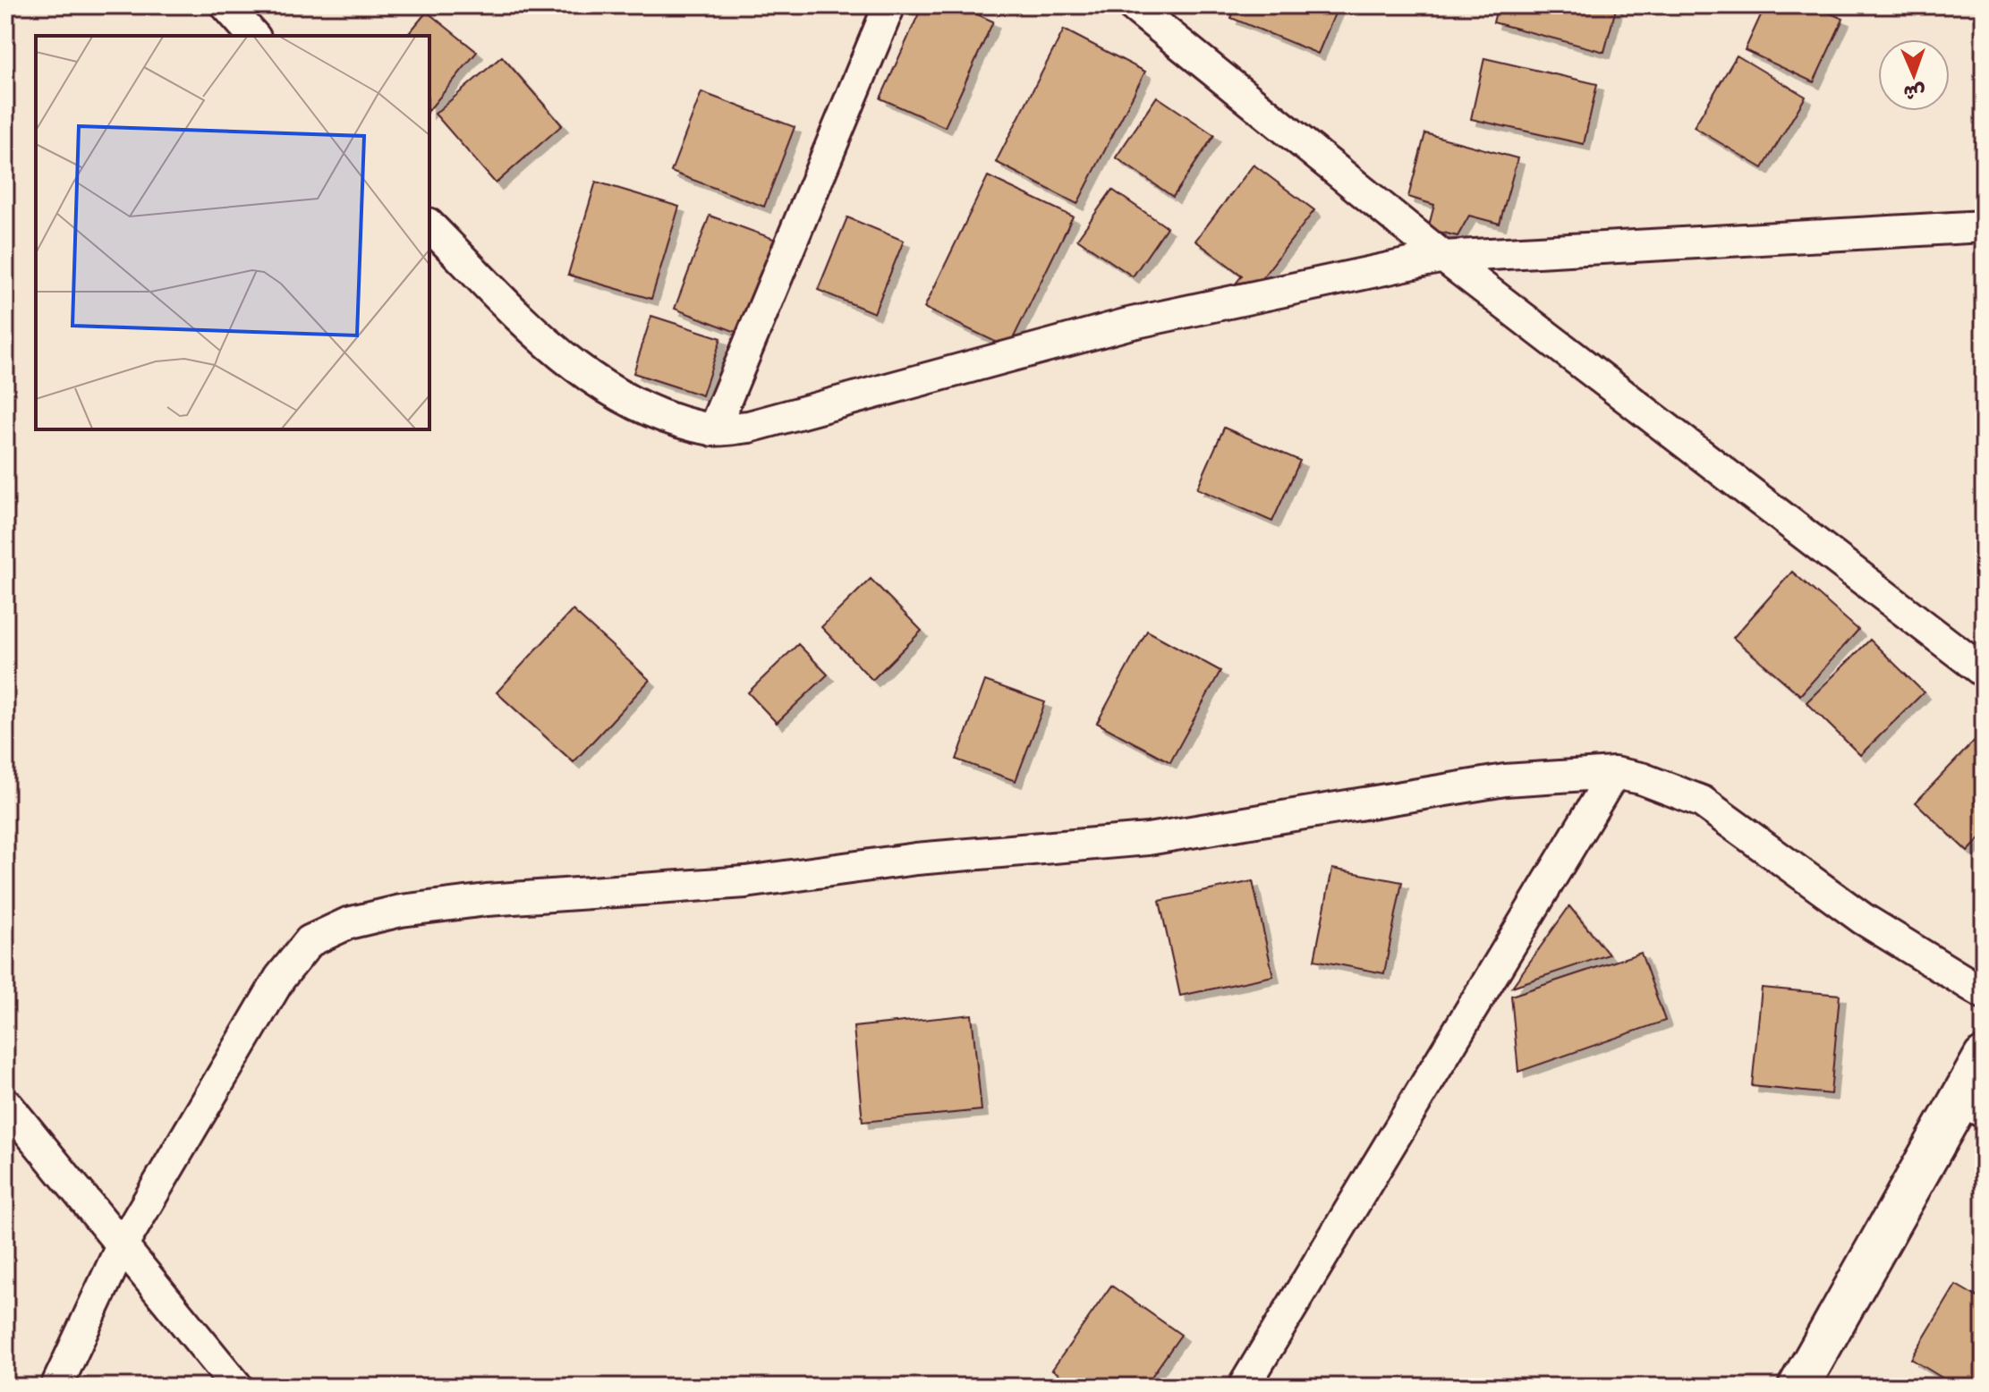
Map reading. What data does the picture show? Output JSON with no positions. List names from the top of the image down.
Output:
{
  "north": "bottom"
}
